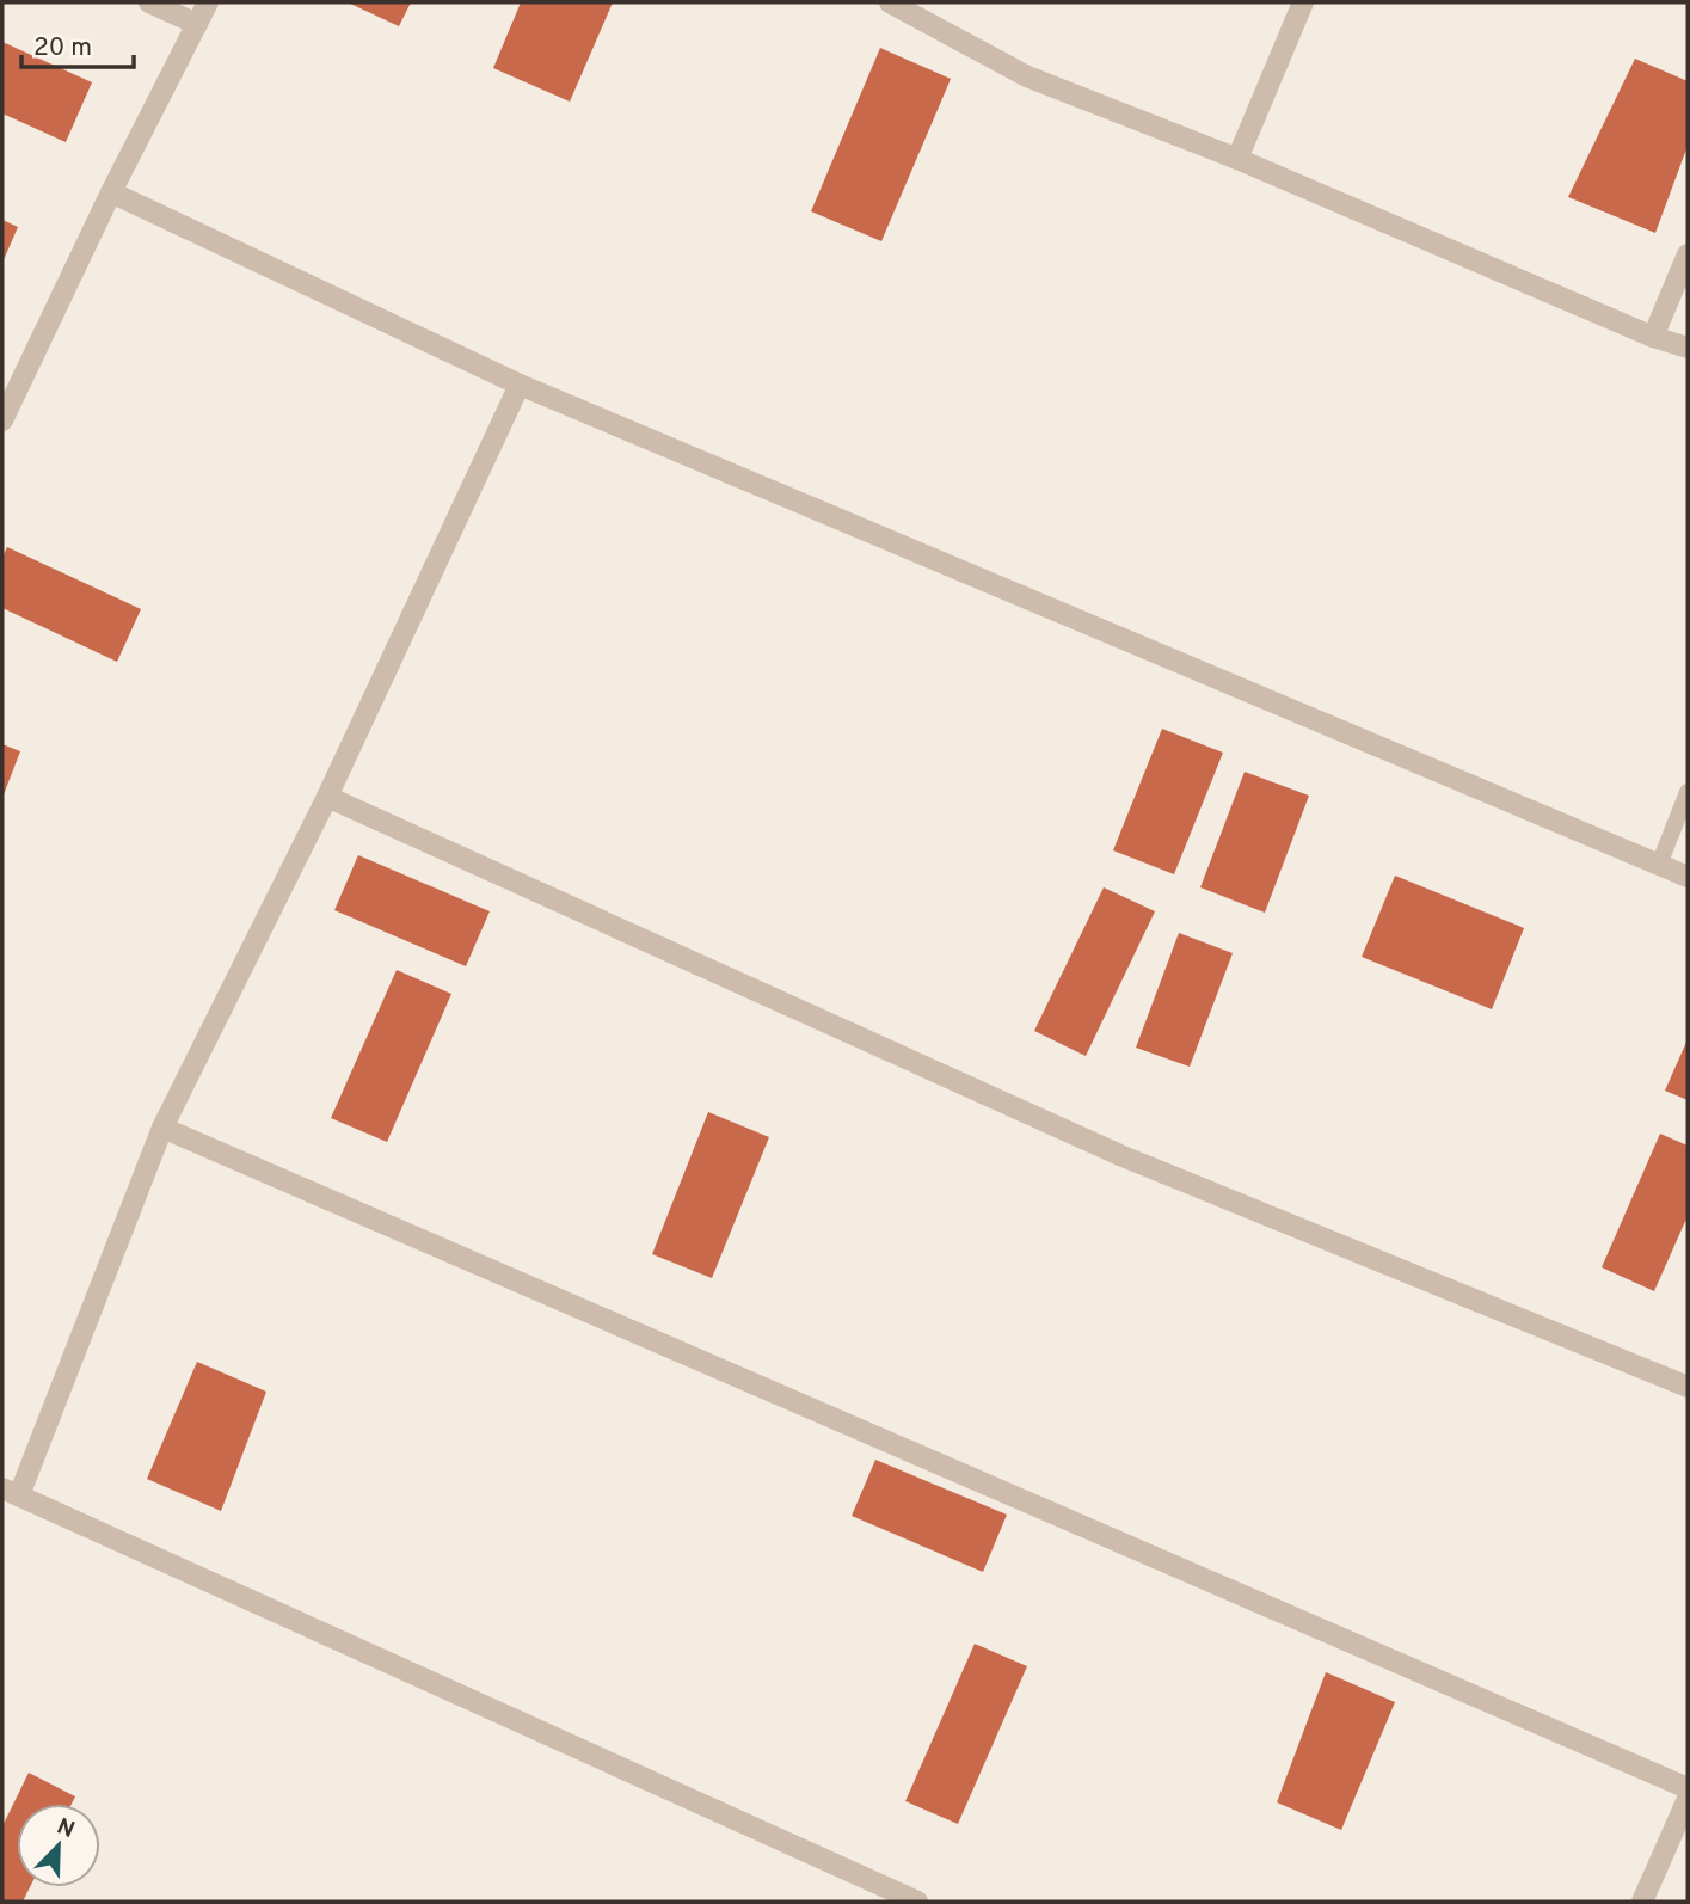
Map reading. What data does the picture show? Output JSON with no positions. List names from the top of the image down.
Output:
{
  "scale_bar": "20 m",
  "north": "top right"
}
